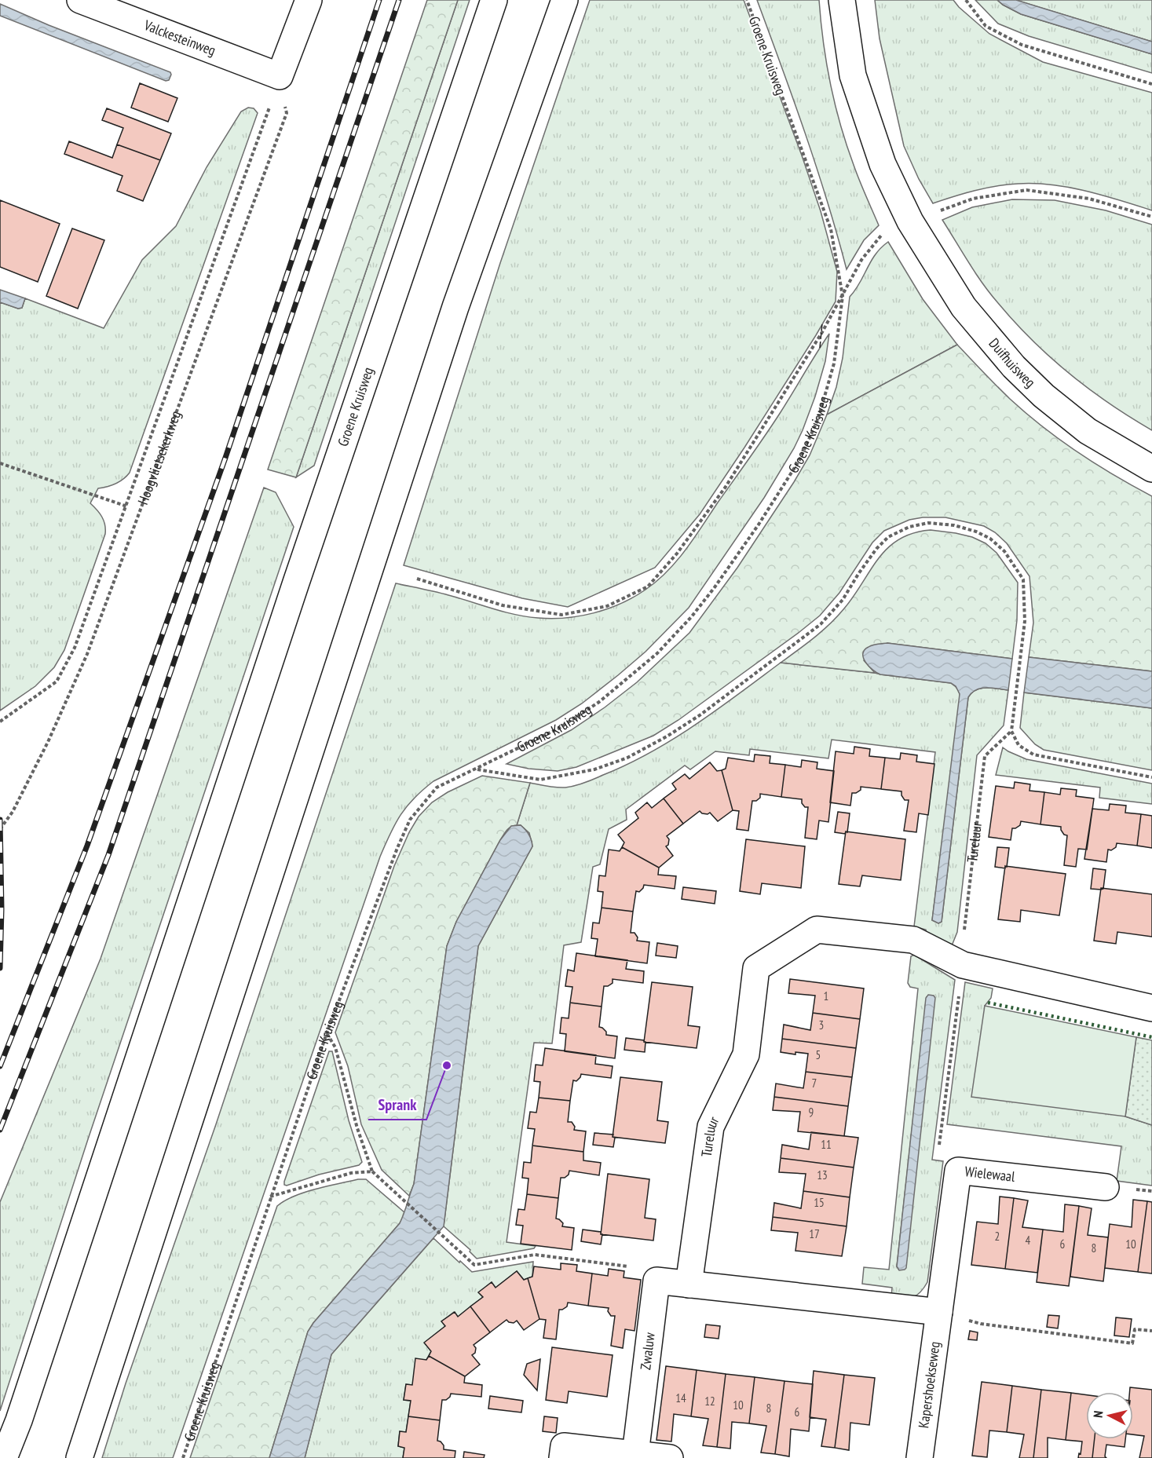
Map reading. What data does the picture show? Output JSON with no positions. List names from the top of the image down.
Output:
{
  "streets": {
    "main road": [
      "Valckesteinweg",
      "Groene Kruisweg",
      "Duifhuisweg",
      "Tureluur",
      "Wielewaal",
      "Zwaluw",
      "Kapershoekseweg"
    ],
    "path": ["Hoogvlietsekerkweg"]
  },
  "crossings": [
    ["Valckesteinweg", "Hoogvlietsekerkweg"],
    ["Wielewaal", "Kapershoekseweg"]
  ],
  "places": ["Sprank"],
  "house_numbers": [
    "1",
    "3",
    "5",
    "7",
    "9",
    "11",
    "13",
    "15",
    "17",
    "2",
    "4",
    "6",
    "10",
    "8",
    "14",
    "12",
    "10",
    "8",
    "6"
  ],
  "north": "left"
}
